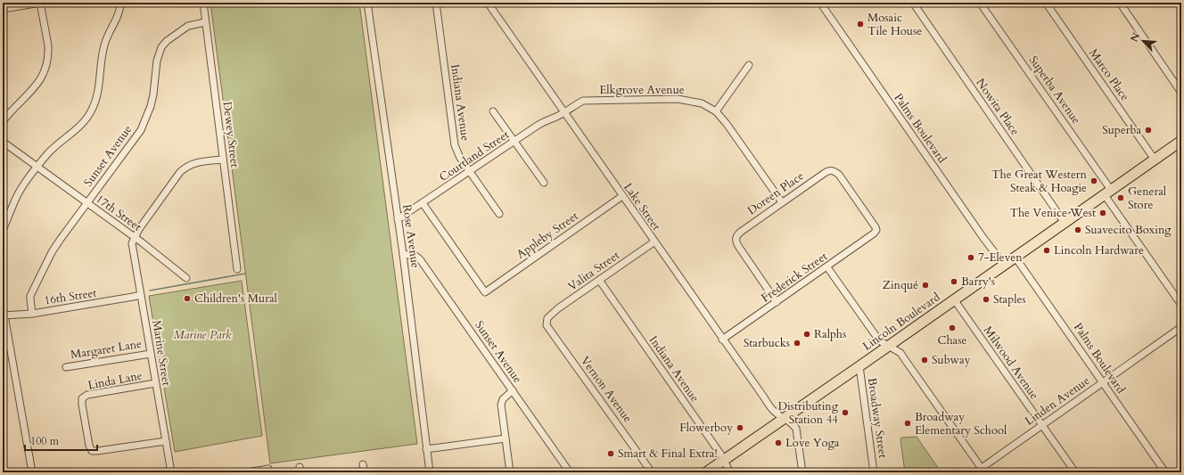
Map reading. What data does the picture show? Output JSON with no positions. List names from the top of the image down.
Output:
{
  "streets": {
    "highway": ["Lincoln Boulevard"],
    "street": [
      "Marco Place",
      "Elkgrove Avenue",
      "Superba Avenue",
      "Indiana Avenue",
      "Nowita Place",
      "Palms Boulevard",
      "Dewey Street",
      "Sunset Avenue",
      "Courtland Street",
      "Doreen Place",
      "Lake Street",
      "17th Street",
      "Appleby Street",
      "Rose Avenue",
      "Valita Street",
      "Frederick Street",
      "16th Street",
      "Margaret Lane",
      "Marine Street",
      "Milwood Avenue",
      "Linda Lane",
      "Vernon Avenue",
      "Linden Avenue",
      "Broadway Street"
    ]
  },
  "crossings": [
    ["Marco Place", "Lincoln Boulevard"],
    ["Elkgrove Avenue", "Courtland Street"],
    ["Elkgrove Avenue", "Doreen Place"],
    ["Elkgrove Avenue", "Lake Street"],
    ["Superba Avenue", "Lincoln Boulevard"],
    ["Indiana Avenue", "Courtland Street"],
    ["Indiana Avenue", "Valita Street"],
    ["Indiana Avenue", "Lincoln Boulevard"],
    ["Nowita Place", "Lincoln Boulevard"],
    ["Palms Boulevard", "Lincoln Boulevard"],
    ["Palms Boulevard", "Linden Avenue"],
    ["Dewey Street", "Sunset Avenue"],
    ["Sunset Avenue", "17th Street"],
    ["Sunset Avenue", "Rose Avenue"],
    ["Sunset Avenue", "16th Street"],
    ["Courtland Street", "Lake Street"],
    ["Courtland Street", "Appleby Street"],
    ["Courtland Street", "Rose Avenue"],
    ["Doreen Place", "Frederick Street"],
    ["Lake Street", "Appleby Street"],
    ["Lake Street", "Valita Street"],
    ["Lake Street", "Frederick Street"],
    ["Lake Street", "Lincoln Boulevard"],
    ["17th Street", "Marine Street"],
    ["Valita Street", "Vernon Avenue"],
    ["16th Street", "Marine Street"],
    ["Lincoln Boulevard", "Milwood Avenue"],
    ["Lincoln Boulevard", "Broadway Street"],
    ["Margaret Lane", "Marine Street"],
    ["Marine Street", "Linda Lane"],
    ["Milwood Avenue", "Linden Avenue"]
  ],
  "parks": ["Marine Park"],
  "places": [
    "Mosaic Tile House",
    "Superba",
    "The Great Western Steak & Hoagie",
    "General Store",
    "The Venice West",
    "Suavecito Boxing",
    "Lincoln Hardware",
    "7-Eleven",
    "Barry's",
    "Zinqué",
    "Children's Mural",
    "Staples",
    "Chase",
    "Ralphs",
    "Starbucks",
    "Subway",
    "Distributing Station 44",
    "Broadway Elementary School",
    "Flowerboy",
    "Love Yoga",
    "Smart & Final Extra!"
  ],
  "scale_bar": "100 m",
  "north": "top left"
}
